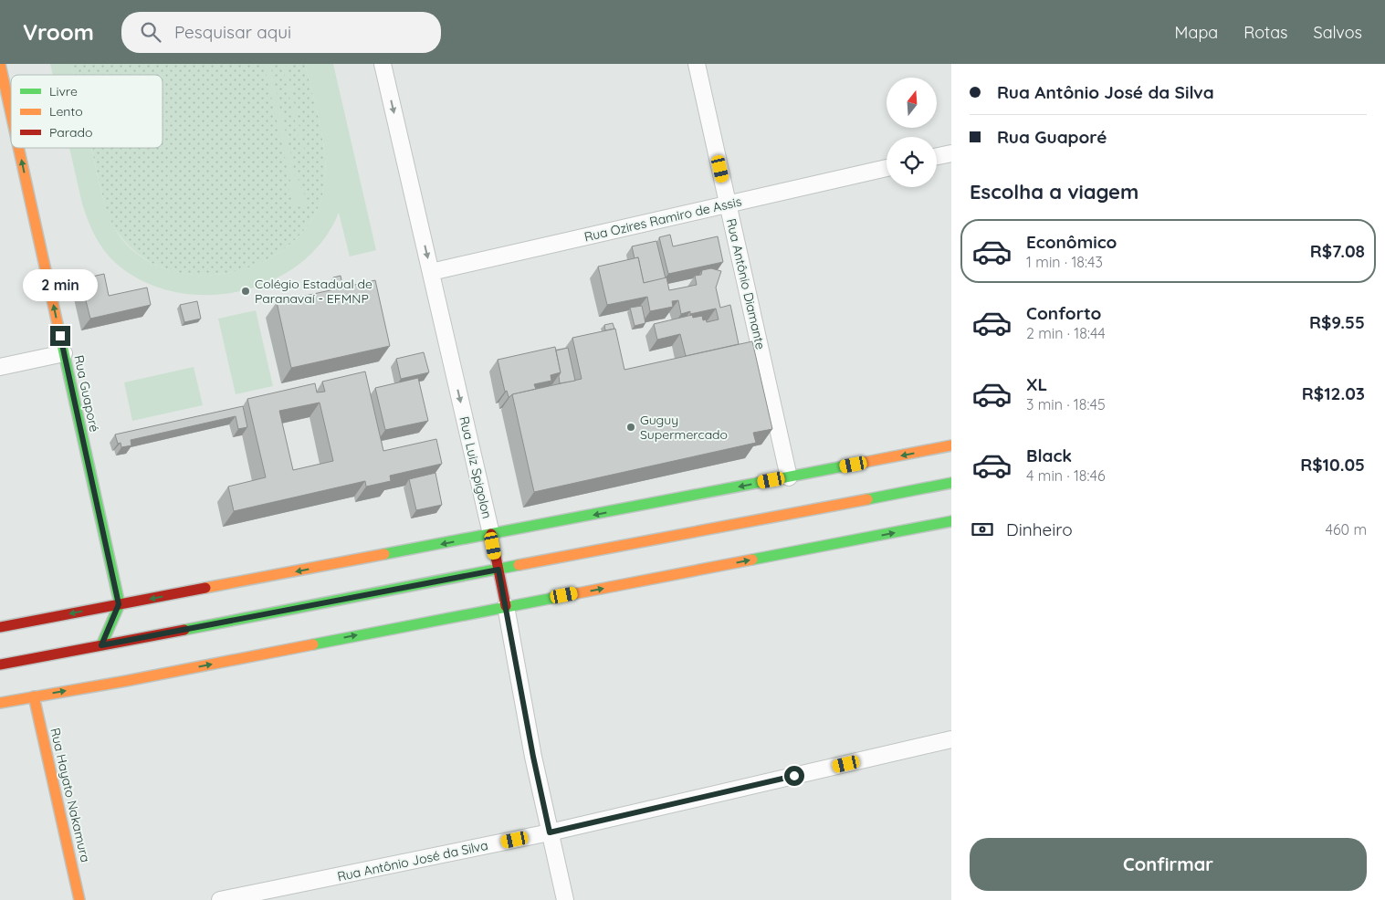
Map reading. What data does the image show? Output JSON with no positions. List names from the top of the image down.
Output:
{
  "streets": {
    "street": [
      "Rua Ozires Ramiro de Assis",
      "Rua Antônio Diamante",
      "Rua Guaporé",
      "Rua Luiz Spigolon",
      "Rua Hayato Nakamura",
      "Rua Antônio José da Silva"
    ]
  },
  "crossings": [
    ["Rua Ozires Ramiro de Assis", "Rua Antônio Diamante"],
    ["Rua Ozires Ramiro de Assis", "Rua Luiz Spigolon"],
    ["Rua Luiz Spigolon", "Rua Antônio José da Silva"]
  ],
  "one_way": ["Rua Guaporé", "Rua Luiz Spigolon"],
  "places": ["Colégio Estadual de Paranavaí - EFMNP", "Guguy Supermercado"],
  "legend": ["Livre", "Lento", "Parado"],
  "north": "top",
  "page": {
    "header": "Vroom",
    "search": "Pesquisar aqui",
    "nav": ["Mapa", "Rotas", "Salvos"],
    "banner": ["Rua Antônio José da Silva", "Rua Guaporé"],
    "heading": "Escolha a viagem",
    "list": [
      {
        "name": "Econômico",
        "note": "1 min · 18:43",
        "value": "R$7.08"
      },
      {
        "name": "Conforto",
        "note": "2 min · 18:44",
        "value": "R$9.55"
      },
      {
        "name": "XL",
        "note": "3 min · 18:45",
        "value": "R$12.03"
      },
      {
        "name": "Black",
        "note": "4 min · 18:46",
        "value": "R$10.05"
      }
    ],
    "bubble": "2 min",
    "pay": ["Dinheiro", "460 m"],
    "buttons": "Confirmar"
  }
}
